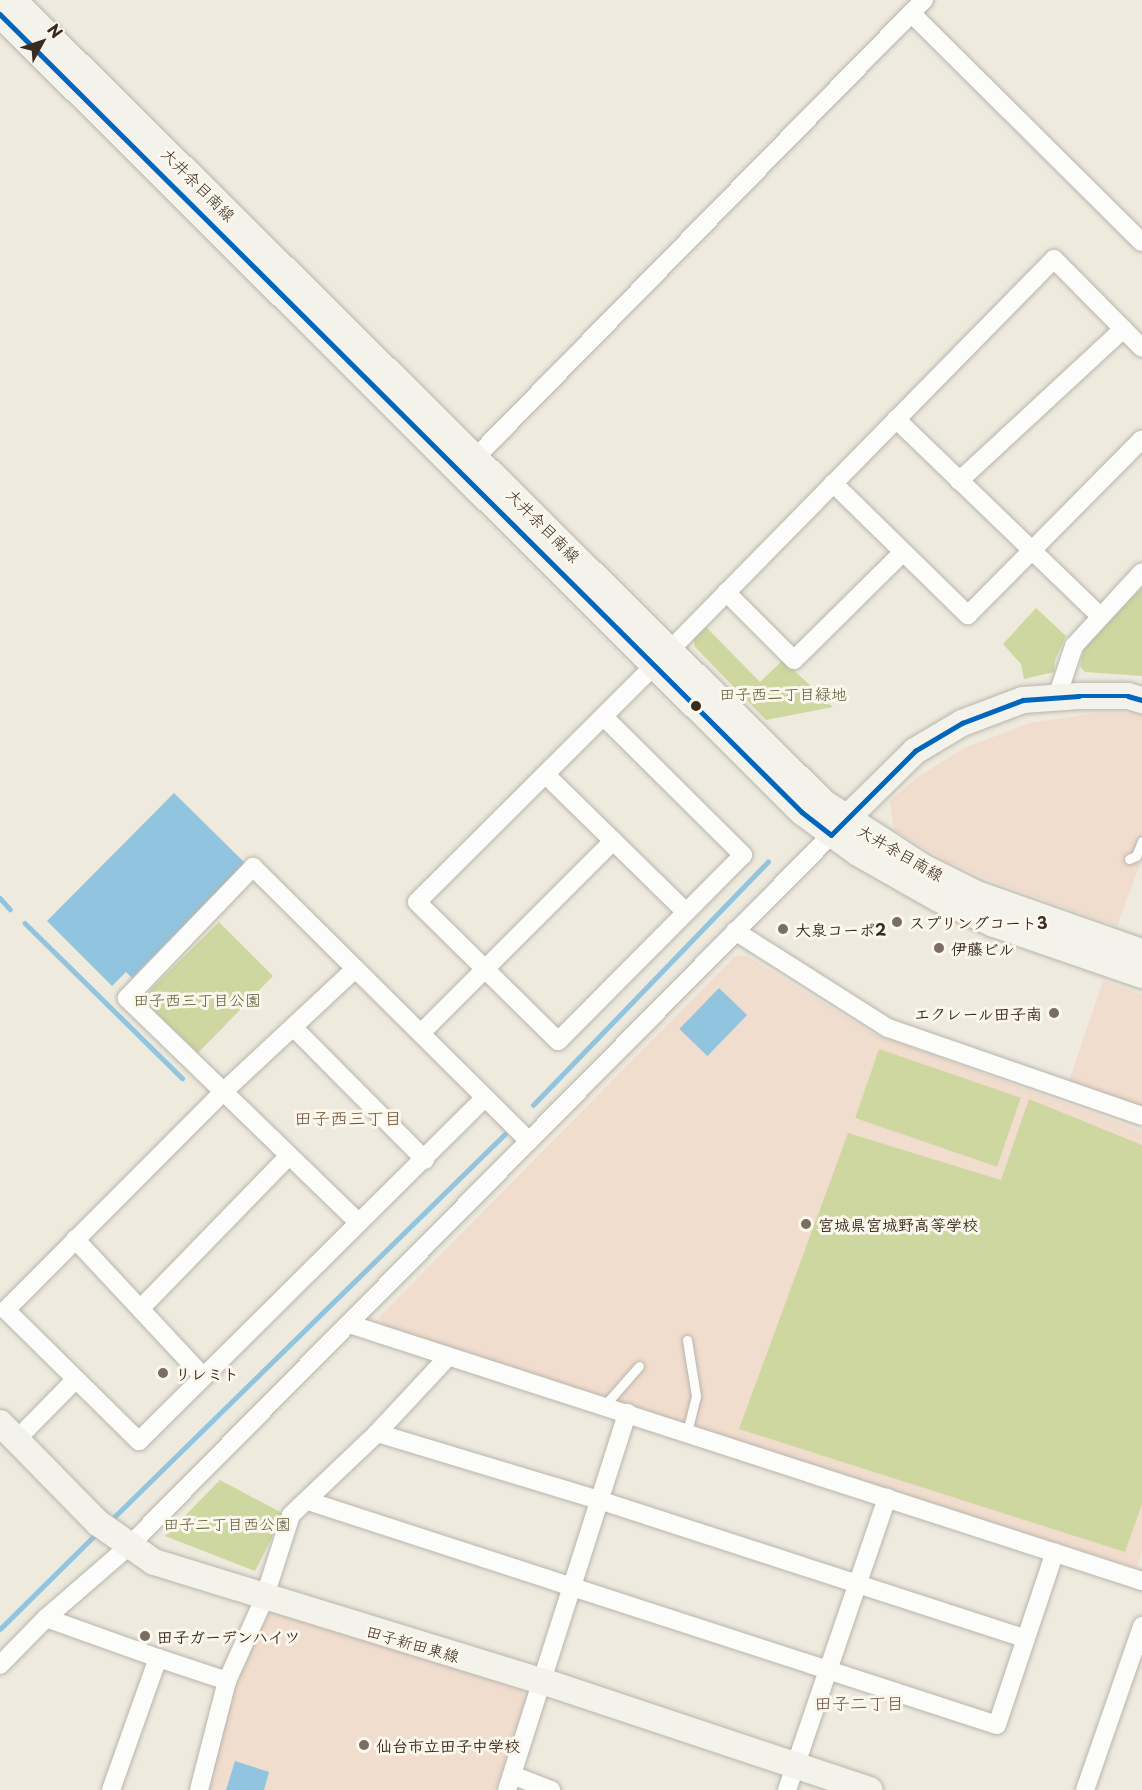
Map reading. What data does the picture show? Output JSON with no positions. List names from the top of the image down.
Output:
{
  "streets": {
    "street": ["大井余目南線", "田子新田東線"]
  },
  "districts": ["田子西三丁目", "田子二丁目"],
  "parks": ["田子西二丁目緑地", "田子西三丁目公園", "田子二丁目西公園"],
  "places": [
    "スプリングコート3",
    "大泉コーポ2",
    "伊藤ビル",
    "エクレール田子南",
    "宮城県宮城野高等学校",
    "リレミト",
    "田子ガーデンハイツ",
    "仙台市立田子中学校"
  ],
  "north": "top right"
}
